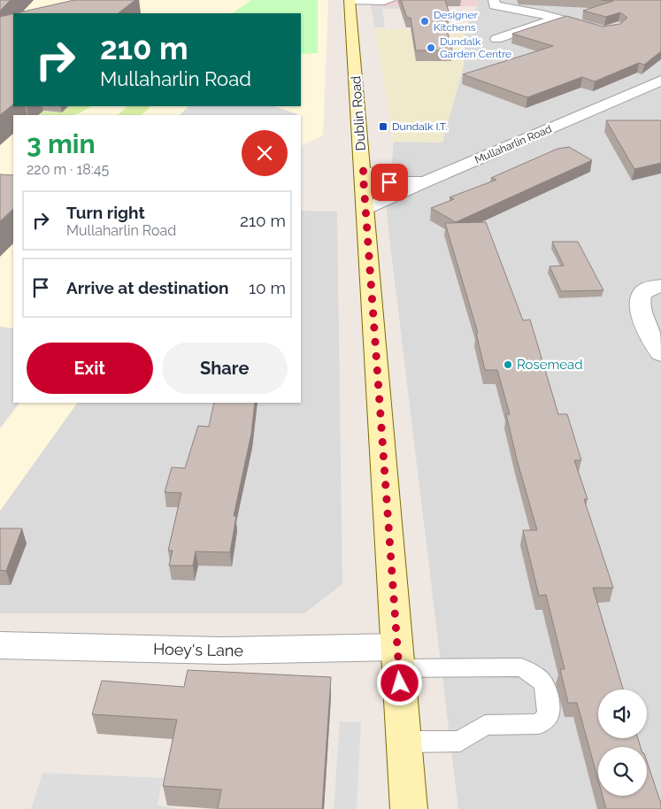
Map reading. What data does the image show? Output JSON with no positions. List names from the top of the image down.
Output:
{
  "streets": {
    "main road": ["Dublin Road"],
    "street": ["Mullaharlin Road", "Hoey's Lane"]
  },
  "crossings": [
    ["Dublin Road", "Mullaharlin Road"],
    ["Dublin Road", "Hoey's Lane"]
  ],
  "places": {
    "other": ["Designer Kitchens", "Dundalk Garden Centre", "Rosemead"],
    "transit": ["Dundalk I.T."]
  },
  "page": {
    "turn": ["210 m", "Mullaharlin Road"],
    "heading": ["3 min", "220 m · 18:45"],
    "list": [
      {
        "name": "Turn right",
        "note": "Mullaharlin Road",
        "value": "210 m"
      },
      {
        "name": "Arrive at destination",
        "value": "10 m"
      }
    ],
    "buttons": ["Exit", "Share"]
  }
}
